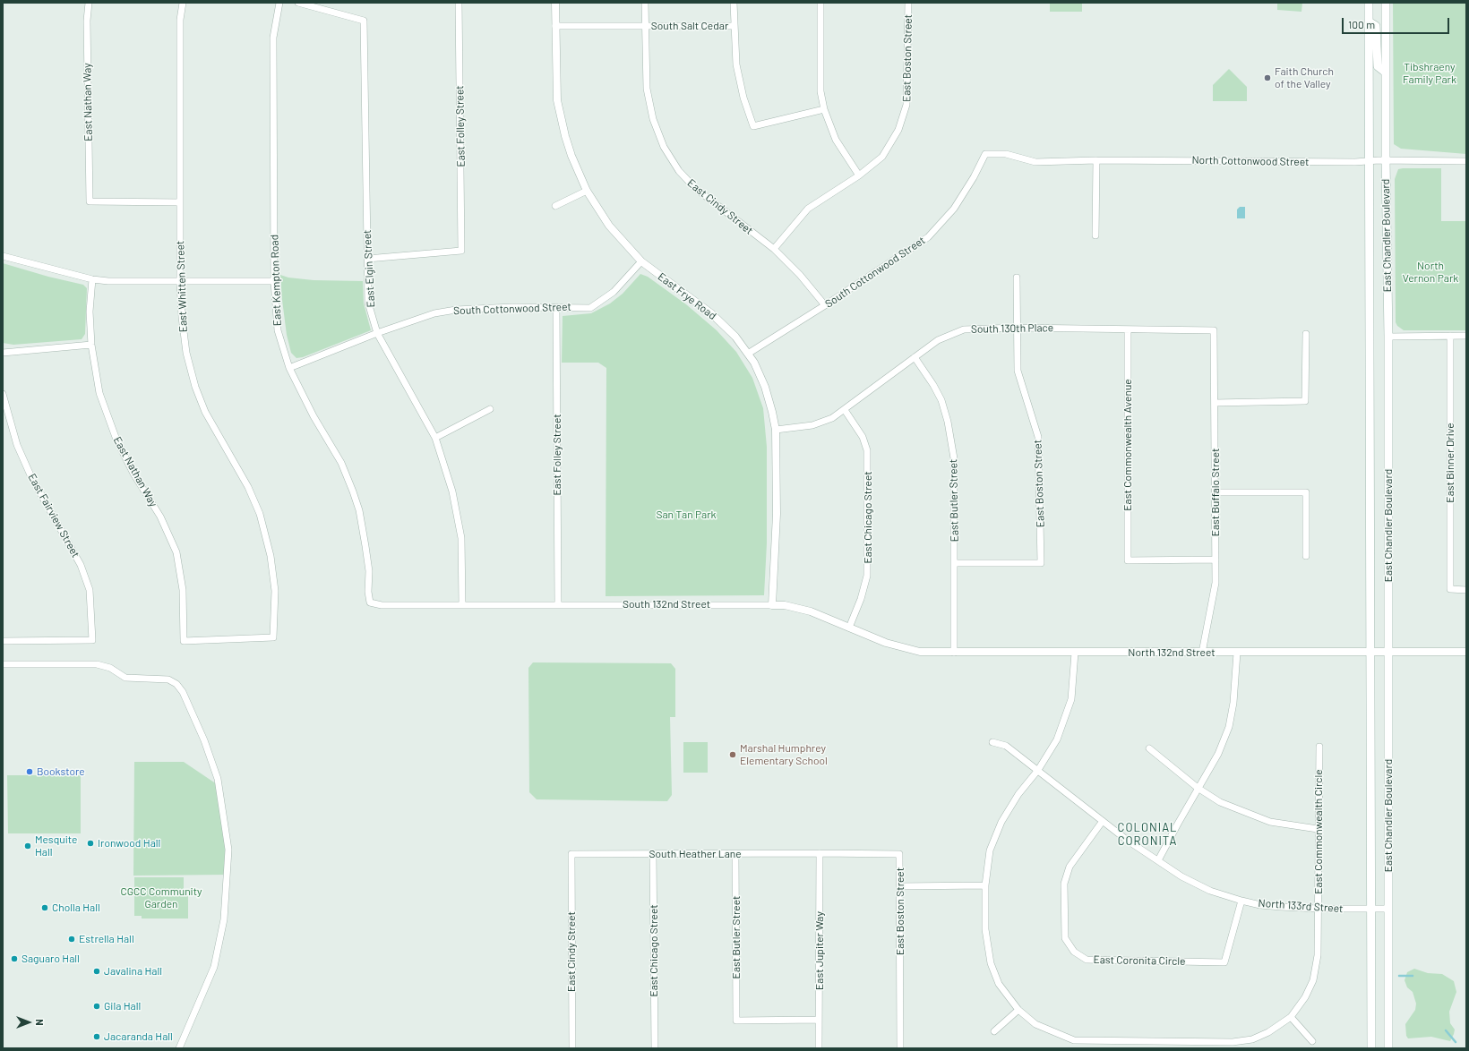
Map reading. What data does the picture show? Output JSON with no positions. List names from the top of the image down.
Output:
{
  "streets": {
    "main road": ["East Chandler Boulevard"],
    "street": [
      "South Salt Cedar",
      "East Boston Street",
      "East Nathan Way",
      "East Folley Street",
      "North Cottonwood Street",
      "East Cindy Street",
      "East Elgin Street",
      "South Cottonwood Street",
      "East Kempton Road",
      "East Whitten Street",
      "East Frye Road",
      "South 130th Place",
      "East Commonwealth Avenue",
      "East Binner Drive",
      "East Buffalo Street",
      "East Butler Street",
      "East Fairview Street",
      "East Chicago Street",
      "South 132nd Street",
      "North 132nd Street",
      "East Commonwealth Circle",
      "South Heather Lane",
      "North 133rd Street",
      "East Jupiter Way",
      "East Coronita Circle"
    ]
  },
  "crossings": [
    ["South Salt Cedar", "East Cindy Street"],
    ["South Salt Cedar", "East Frye Road"],
    ["East Boston Street", "East Cindy Street"],
    ["East Boston Street", "South 130th Place"],
    ["East Boston Street", "East Butler Street"],
    ["East Boston Street", "South Heather Lane"],
    ["East Boston Street", "East Jupiter Way"],
    ["East Nathan Way", "East Whitten Street"],
    ["East Folley Street", "East Elgin Street"],
    ["East Folley Street", "South Cottonwood Street"],
    ["East Folley Street", "South 132nd Street"],
    ["North Cottonwood Street", "East Chandler Boulevard"],
    ["North Cottonwood Street", "South Cottonwood Street"],
    ["East Cindy Street", "South Cottonwood Street"],
    ["East Cindy Street", "South Heather Lane"],
    ["East Chandler Boulevard", "North 132nd Street"],
    ["East Chandler Boulevard", "North 133rd Street"],
    ["East Elgin Street", "South Cottonwood Street"],
    ["East Elgin Street", "South 132nd Street"],
    ["South Cottonwood Street", "East Kempton Road"],
    ["South Cottonwood Street", "East Frye Road"],
    ["East Kempton Road", "South 132nd Street"],
    ["East Frye Road", "South 130th Place"],
    ["East Frye Road", "South 132nd Street"],
    ["South 130th Place", "East Commonwealth Avenue"],
    ["South 130th Place", "East Buffalo Street"],
    ["South 130th Place", "East Butler Street"],
    ["South 130th Place", "East Chicago Street"],
    ["East Commonwealth Avenue", "East Buffalo Street"],
    ["East Buffalo Street", "North 132nd Street"],
    ["East Butler Street", "South 132nd Street"],
    ["East Butler Street", "North 132nd Street"],
    ["East Butler Street", "South Heather Lane"],
    ["East Butler Street", "East Jupiter Way"],
    ["East Chicago Street", "South 132nd Street"],
    ["East Chicago Street", "South Heather Lane"],
    ["South 132nd Street", "North 132nd Street"],
    ["North 132nd Street", "East Commonwealth Circle"],
    ["East Commonwealth Circle", "North 133rd Street"],
    ["South Heather Lane", "East Jupiter Way"],
    ["North 133rd Street", "East Coronita Circle"]
  ],
  "districts": ["COLONIAL CORONITA"],
  "parks": [
    "Tibshraeny Family Park",
    "North Vernon Park",
    "San Tan Park",
    "CGCC Community Garden"
  ],
  "places": [
    "Faith Church of the Valley",
    "Marshal Humphrey Elementary School",
    "Bookstore",
    "Ironwood Hall",
    "Mesquite Hall",
    "Cholla Hall",
    "Estrella Hall",
    "Saguaro Hall",
    "Javalina Hall",
    "Gila Hall",
    "Jacaranda Hall"
  ],
  "scale_bar": "100 m",
  "north": "right"
}
